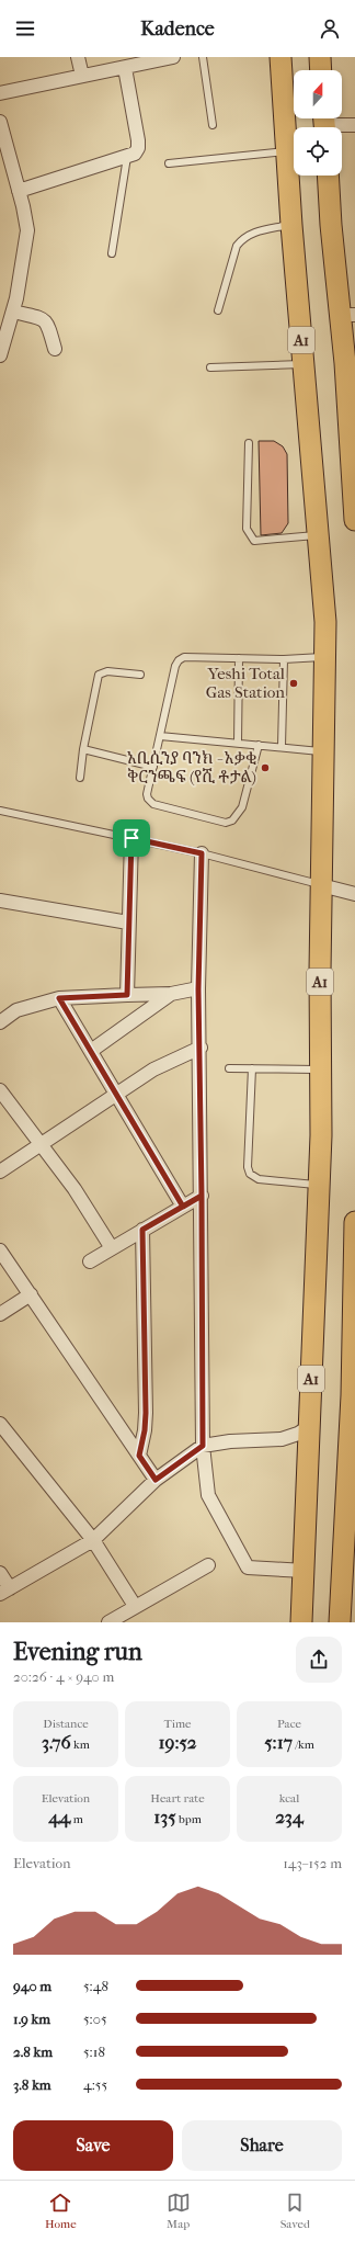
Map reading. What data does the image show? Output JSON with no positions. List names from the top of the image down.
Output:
{
  "streets": {
    "main road": ["A1"]
  },
  "places": ["Yeshi Total Gas Station", "አቢሲንያ ባንክ - አቃቂ ቅርንጫፍ (የሺ ቶታል)"],
  "north": "top",
  "page": {
    "header": "Kadence",
    "heading": ["Evening run", "20:26 · 4 × 940 m"],
    "stats": [
      ["Distance", "3.76 km"],
      ["Time", "19:52"],
      ["Pace", "5:17 /km"],
      ["Elevation", "44 m"],
      ["Heart rate", "135 bpm"],
      ["kcal", "234"]
    ],
    "chart": ["Elevation", "143–152 m"],
    "list": [
      {
        "name": "940 m",
        "note": "5:48"
      },
      {
        "name": "1.9 km",
        "note": "5:05"
      },
      {
        "name": "2.8 km",
        "note": "5:18"
      },
      {
        "name": "3.8 km",
        "note": "4:55"
      }
    ],
    "buttons": ["Save", "Share"],
    "tabs": ["Home", "Map", "Saved"]
  }
}
